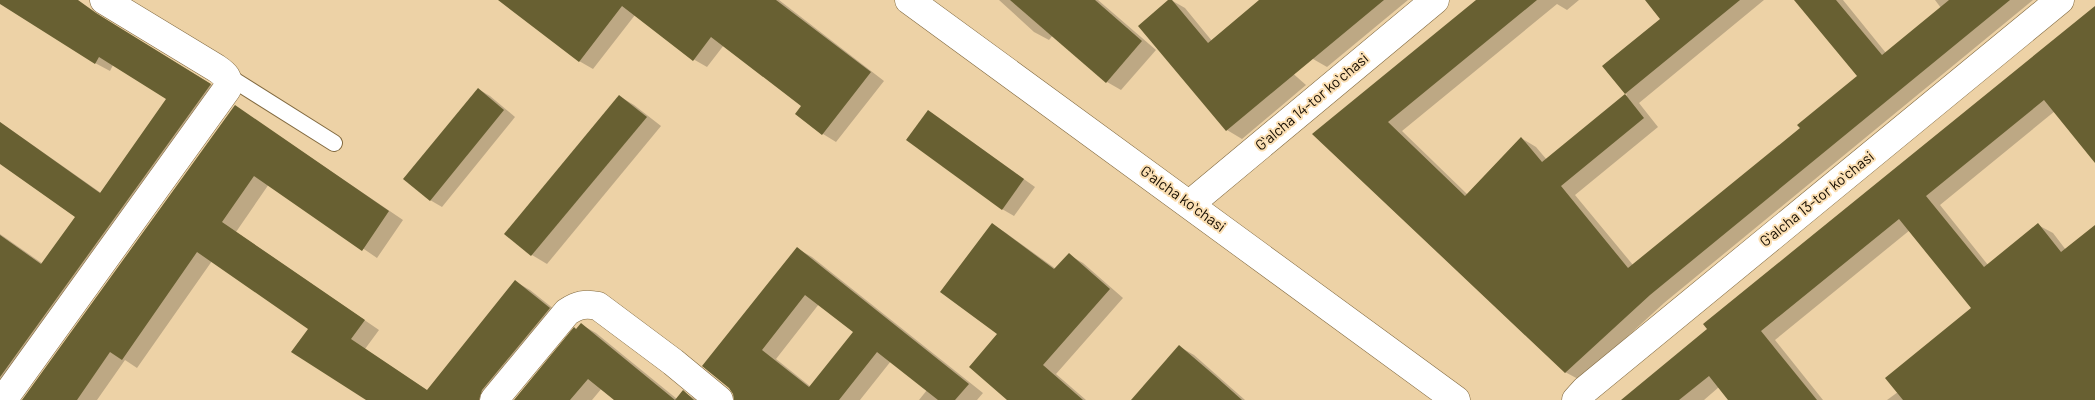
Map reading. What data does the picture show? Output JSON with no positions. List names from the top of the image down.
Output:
{
  "streets": {
    "street": ["Gʻalcha 14-tor koʻchasi", "Gʻalcha koʻchasi", "Gʻalcha 13-tor koʻchasi"]
  },
  "crossings": [
    ["Gʻalcha 14-tor koʻchasi", "Gʻalcha koʻchasi"]
  ]
}
